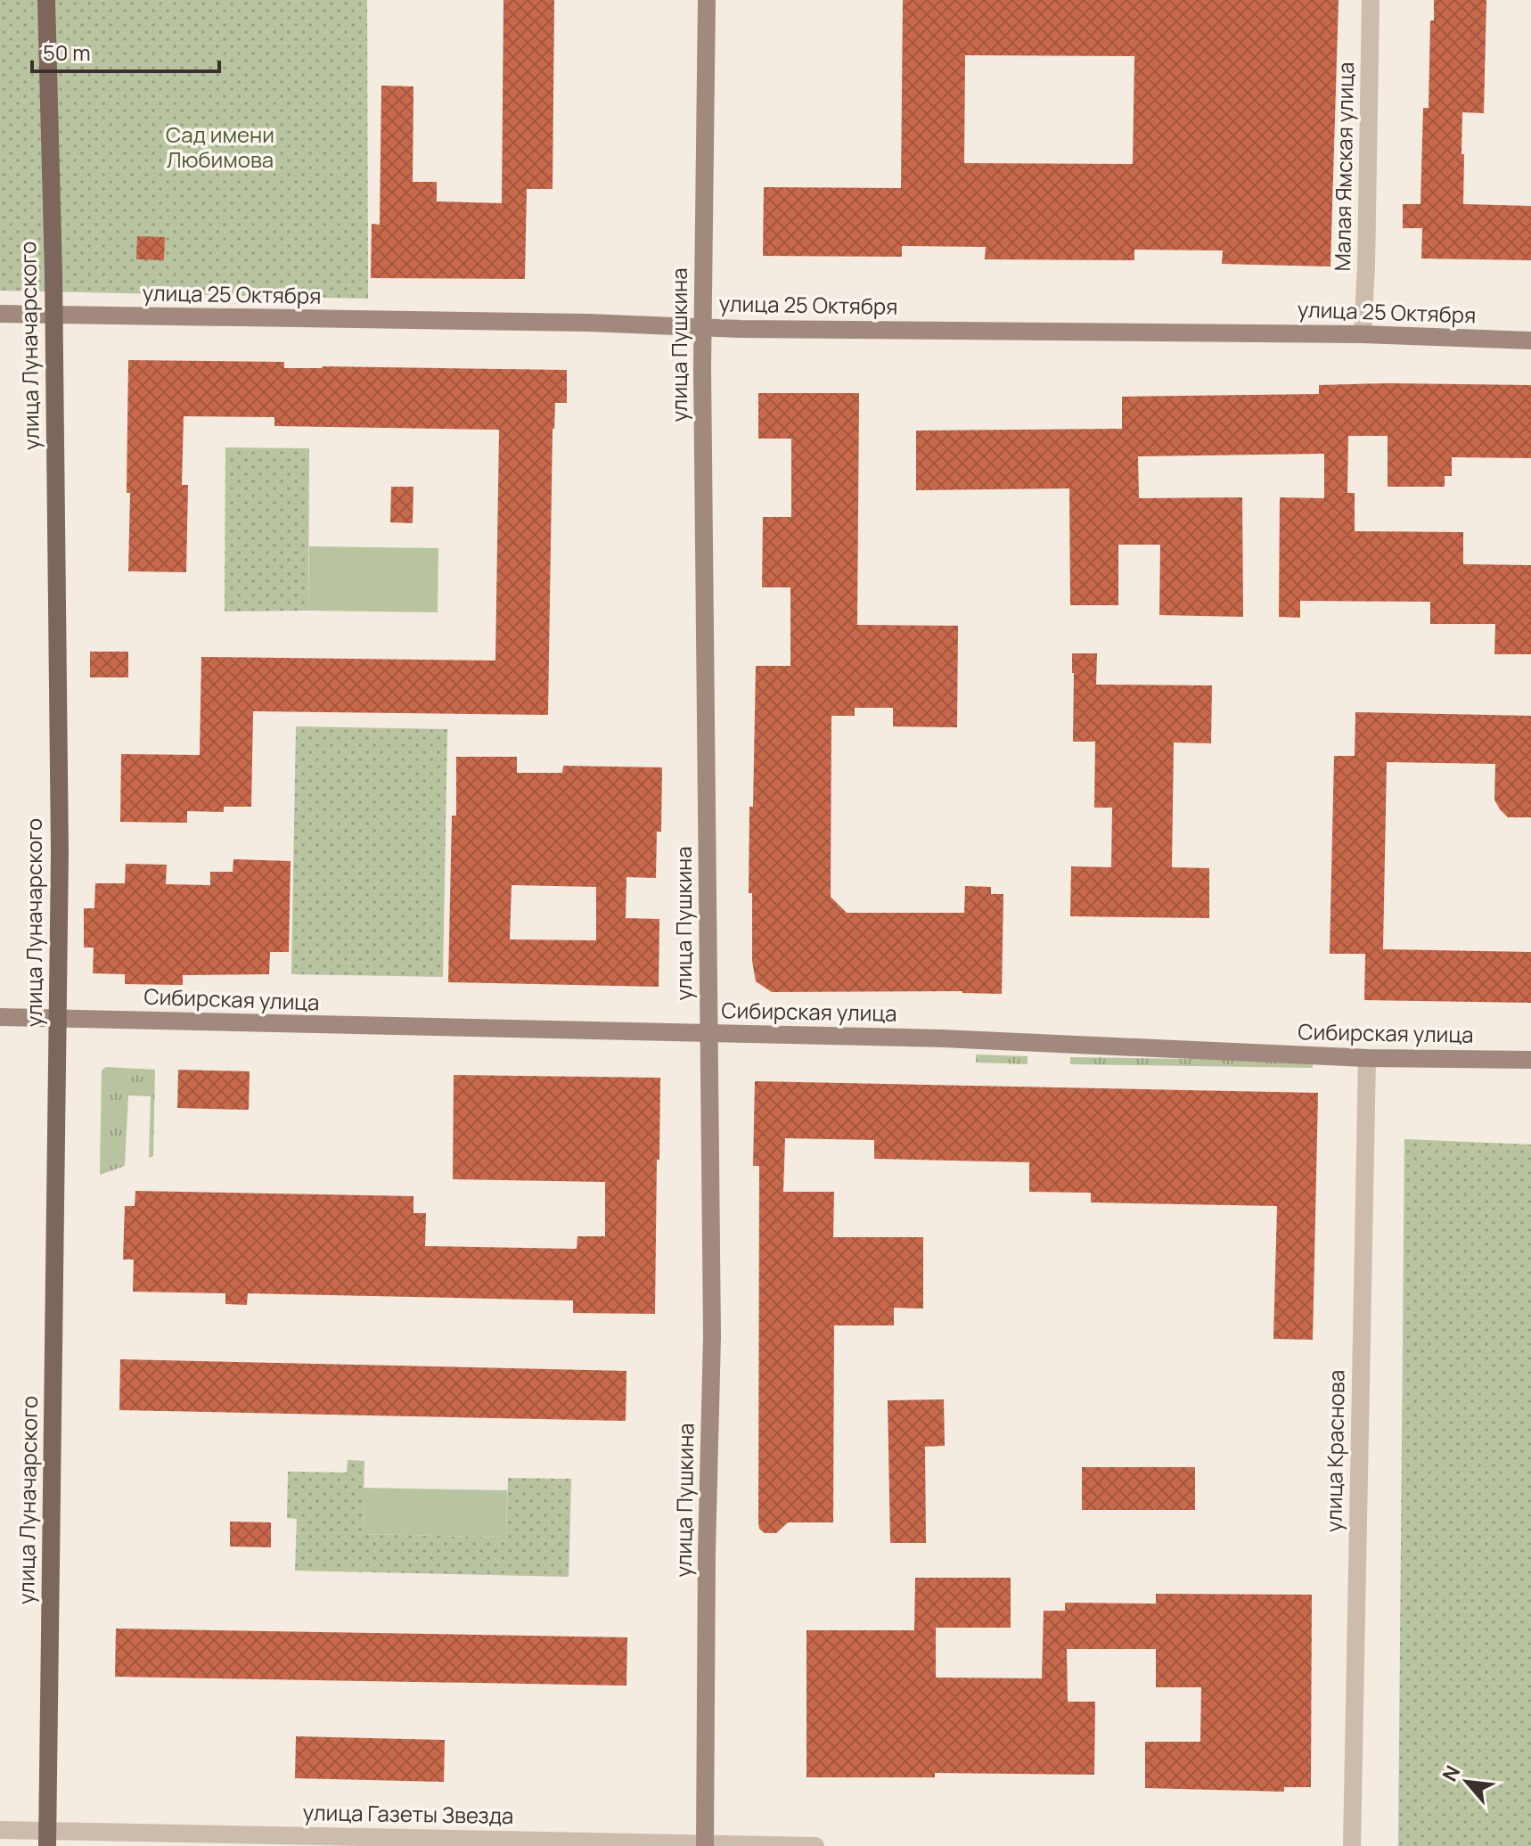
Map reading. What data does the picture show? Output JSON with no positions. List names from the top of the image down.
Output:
{
  "streets": {
    "main road": [
      "улица 25 Октября",
      "улица Пушкина",
      "улица Луначарского",
      "Сибирская улица"
    ],
    "street": ["Малая Ямская улица", "улица Краснова", "улица Газеты Звезда"]
  },
  "crossings": [
    ["Малая Ямская улица", "улица 25 Октября"],
    ["улица 25 Октября", "улица Пушкина"],
    ["улица 25 Октября", "улица Луначарского"],
    ["улица Пушкина", "Сибирская улица"],
    ["улица Пушкина", "улица Газеты Звезда"],
    ["улица Луначарского", "Сибирская улица"],
    ["улица Луначарского", "улица Газеты Звезда"],
    ["Сибирская улица", "улица Краснова"]
  ],
  "parks": ["Сад имени Любимова"],
  "scale_bar": "50 m",
  "north": "top left"
}
